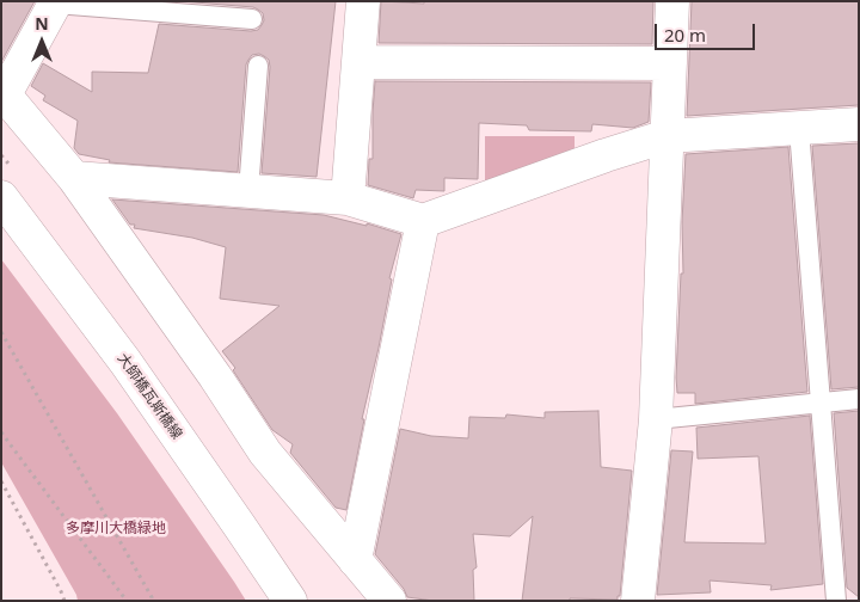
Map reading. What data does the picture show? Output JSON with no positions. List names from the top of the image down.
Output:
{
  "streets": {
    "street": ["大師橋瓦斯橋線"]
  },
  "parks": ["多摩川大橋緑地"],
  "scale_bar": "20 m",
  "north": "top"
}
